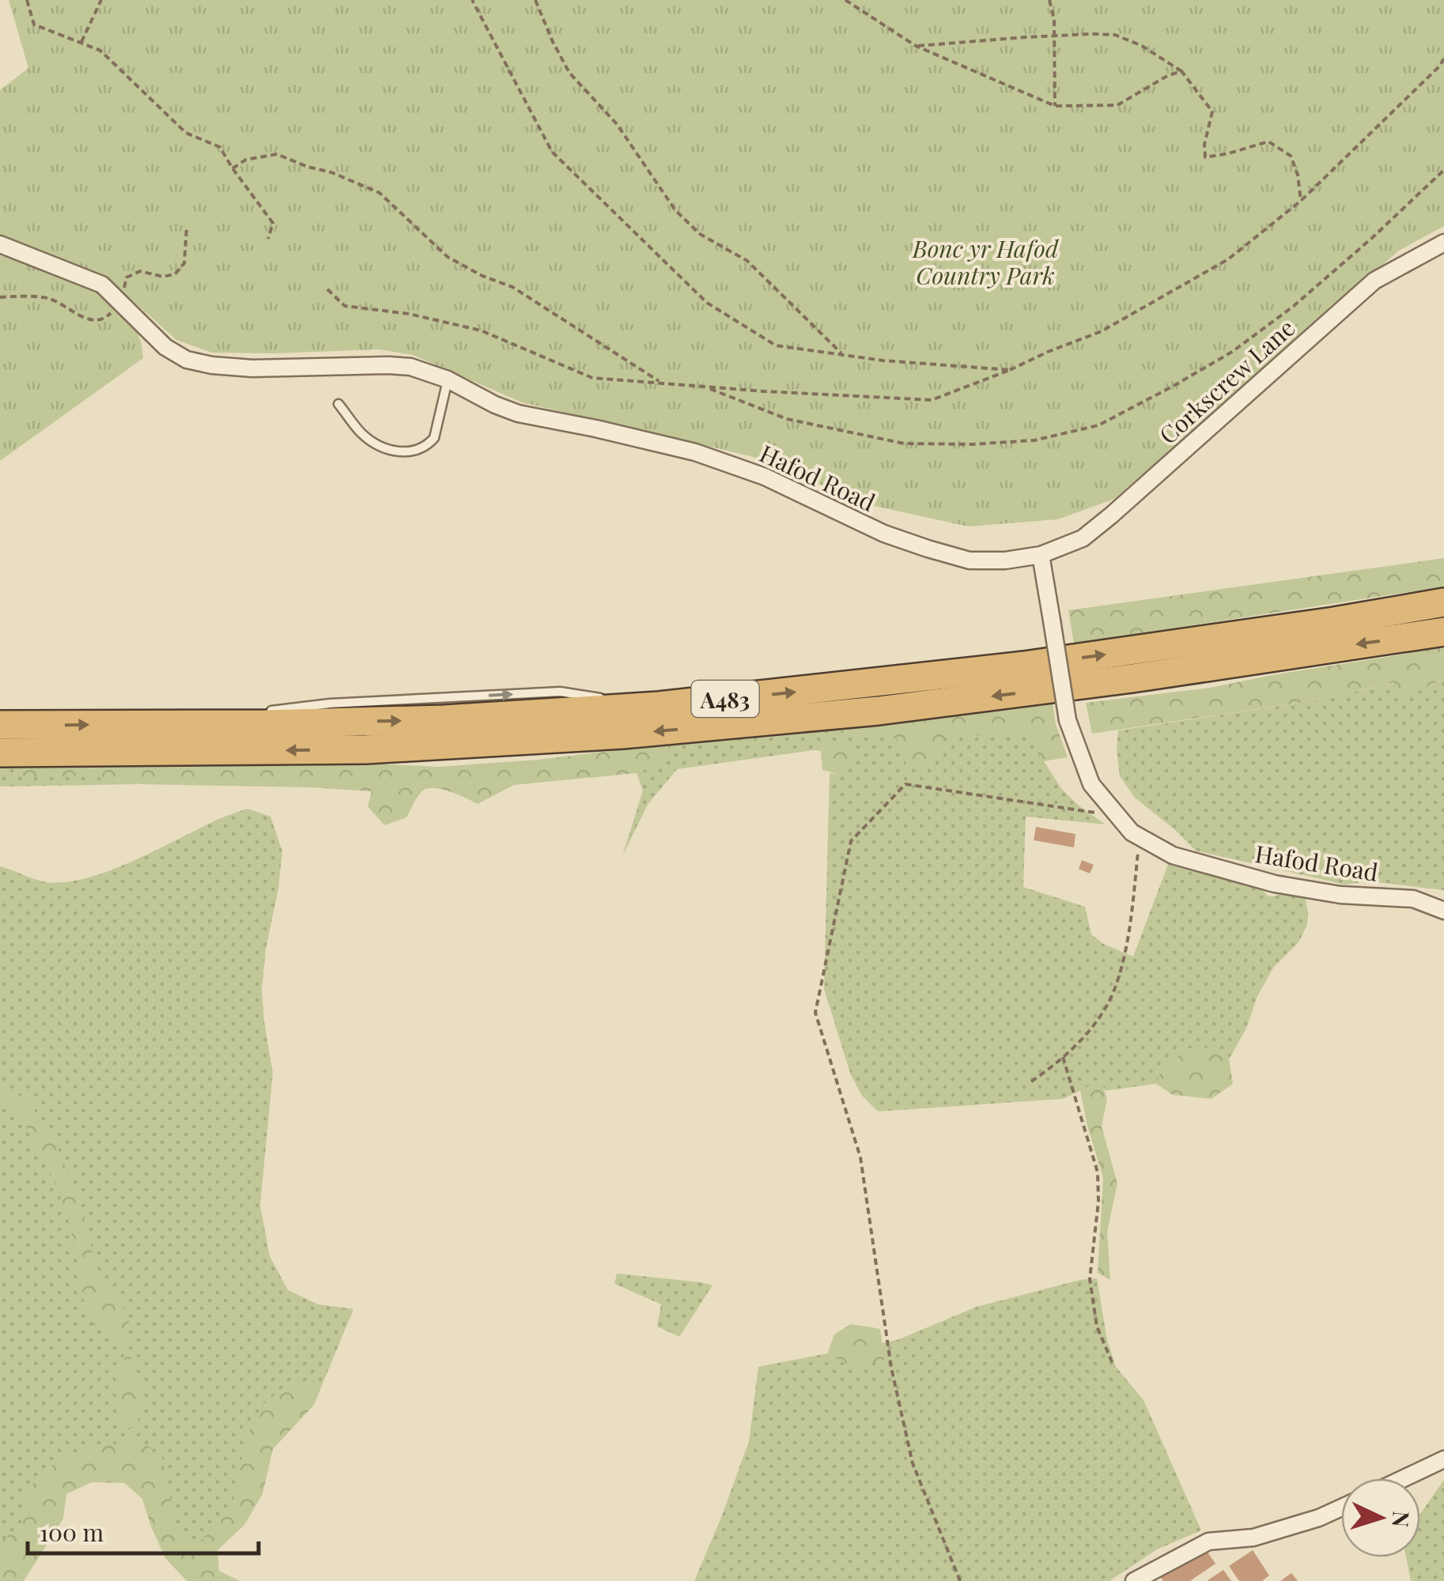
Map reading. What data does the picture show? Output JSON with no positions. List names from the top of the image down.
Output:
{
  "streets": {
    "highway": ["A483"],
    "street": ["Corkscrew Lane", "Hafod Road"]
  },
  "crossings": [
    ["Corkscrew Lane", "Hafod Road"]
  ],
  "parks": ["Bonc yr Hafod Country Park"],
  "scale_bar": "100 m",
  "north": "right"
}
